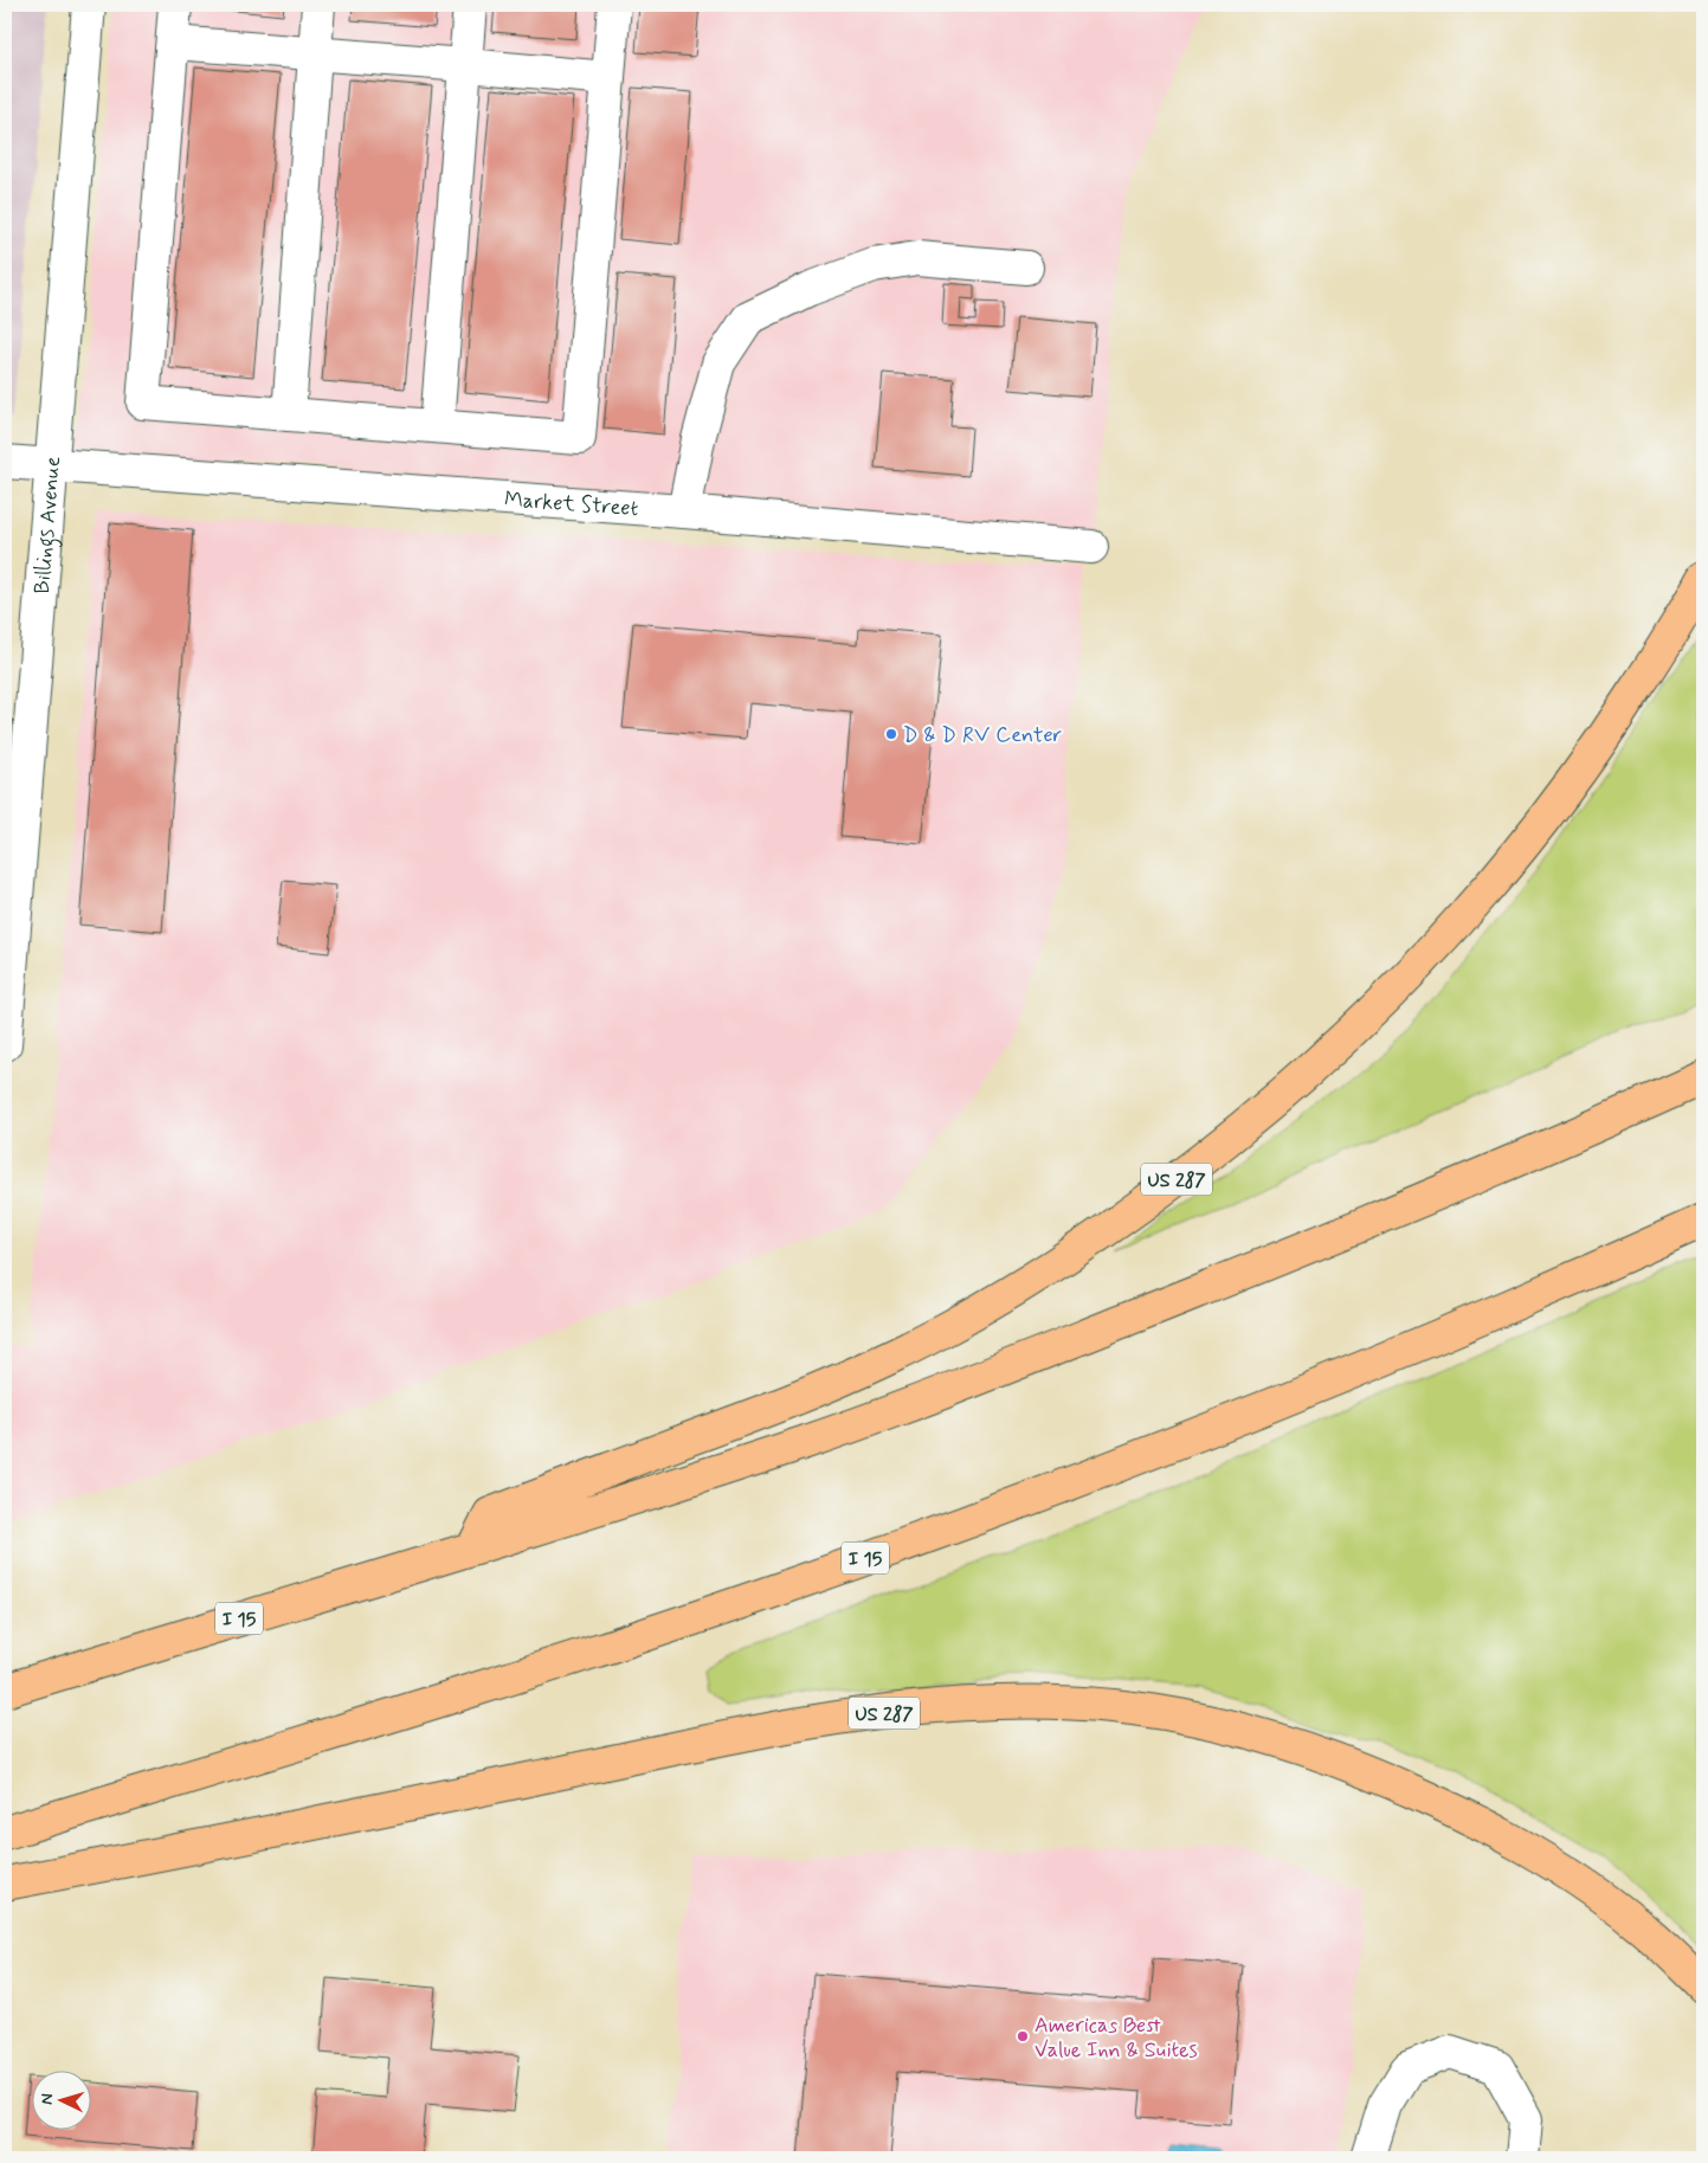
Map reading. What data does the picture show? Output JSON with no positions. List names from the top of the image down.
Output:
{
  "streets": {
    "highway": ["US 287", "I 15"],
    "street": ["Market Street", "Billings Avenue"]
  },
  "crossings": [
    ["Market Street", "Billings Avenue"],
    ["US 287", "I 15"]
  ],
  "places": ["D & D RV Center", "Americas Best Value Inn & Suites"],
  "north": "left"
}
